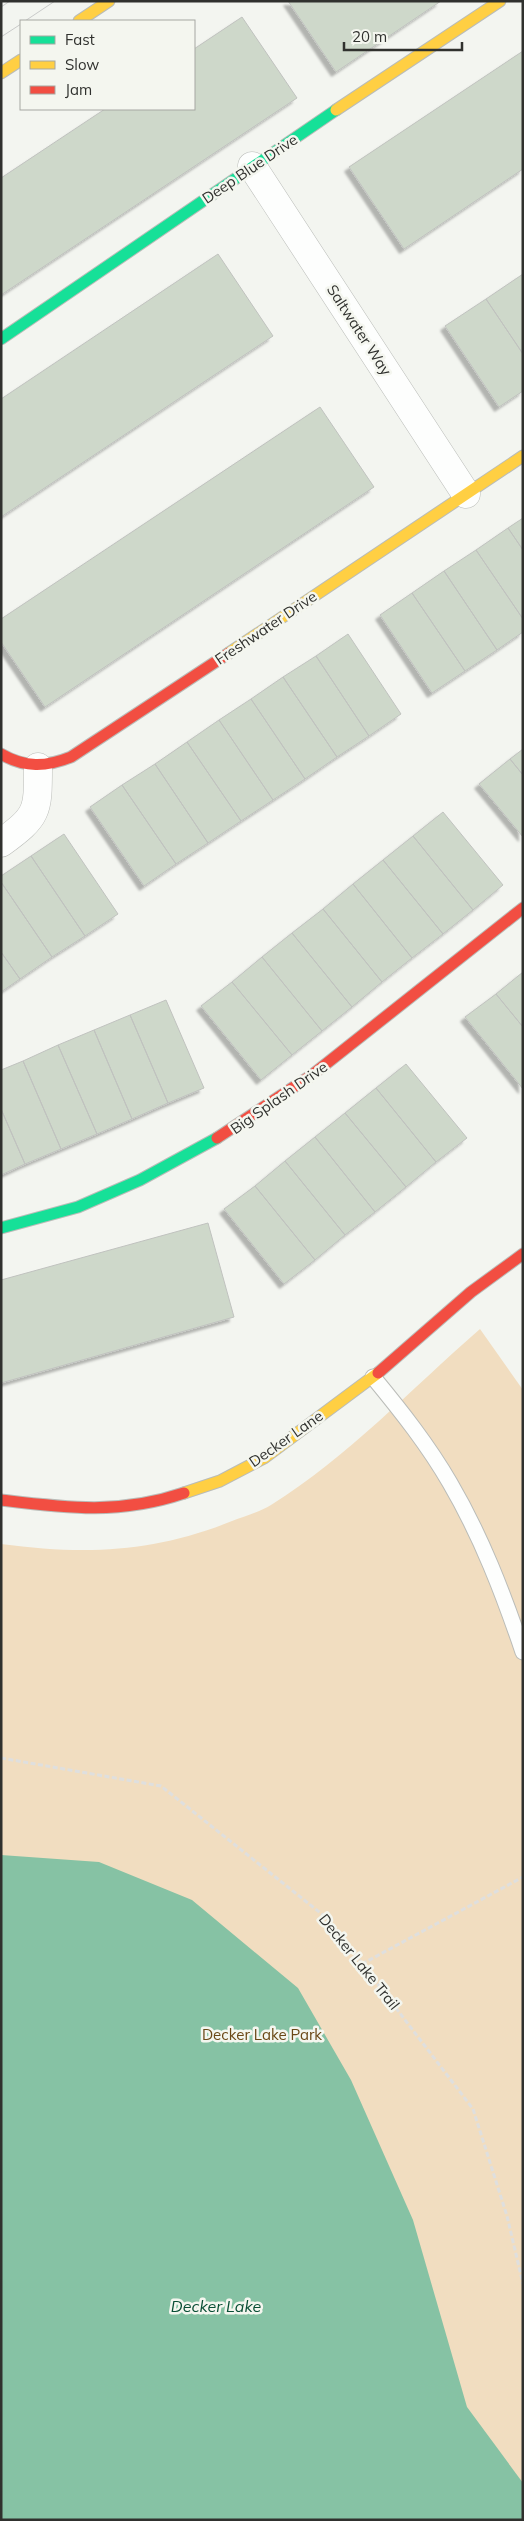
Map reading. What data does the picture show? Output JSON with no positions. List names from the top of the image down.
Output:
{
  "streets": {
    "street": [
      "Deep Blue Drive",
      "Saltwater Way",
      "Freshwater Drive",
      "Big Splash Drive",
      "Decker Lane"
    ],
    "path": ["Decker Lake Trail"]
  },
  "crossings": [
    ["Deep Blue Drive", "Saltwater Way"],
    ["Saltwater Way", "Freshwater Drive"]
  ],
  "water": ["Decker Lake"],
  "parks": ["Decker Lake Park"],
  "legend": ["Fast", "Slow", "Jam"],
  "scale_bar": "20 m"
}
